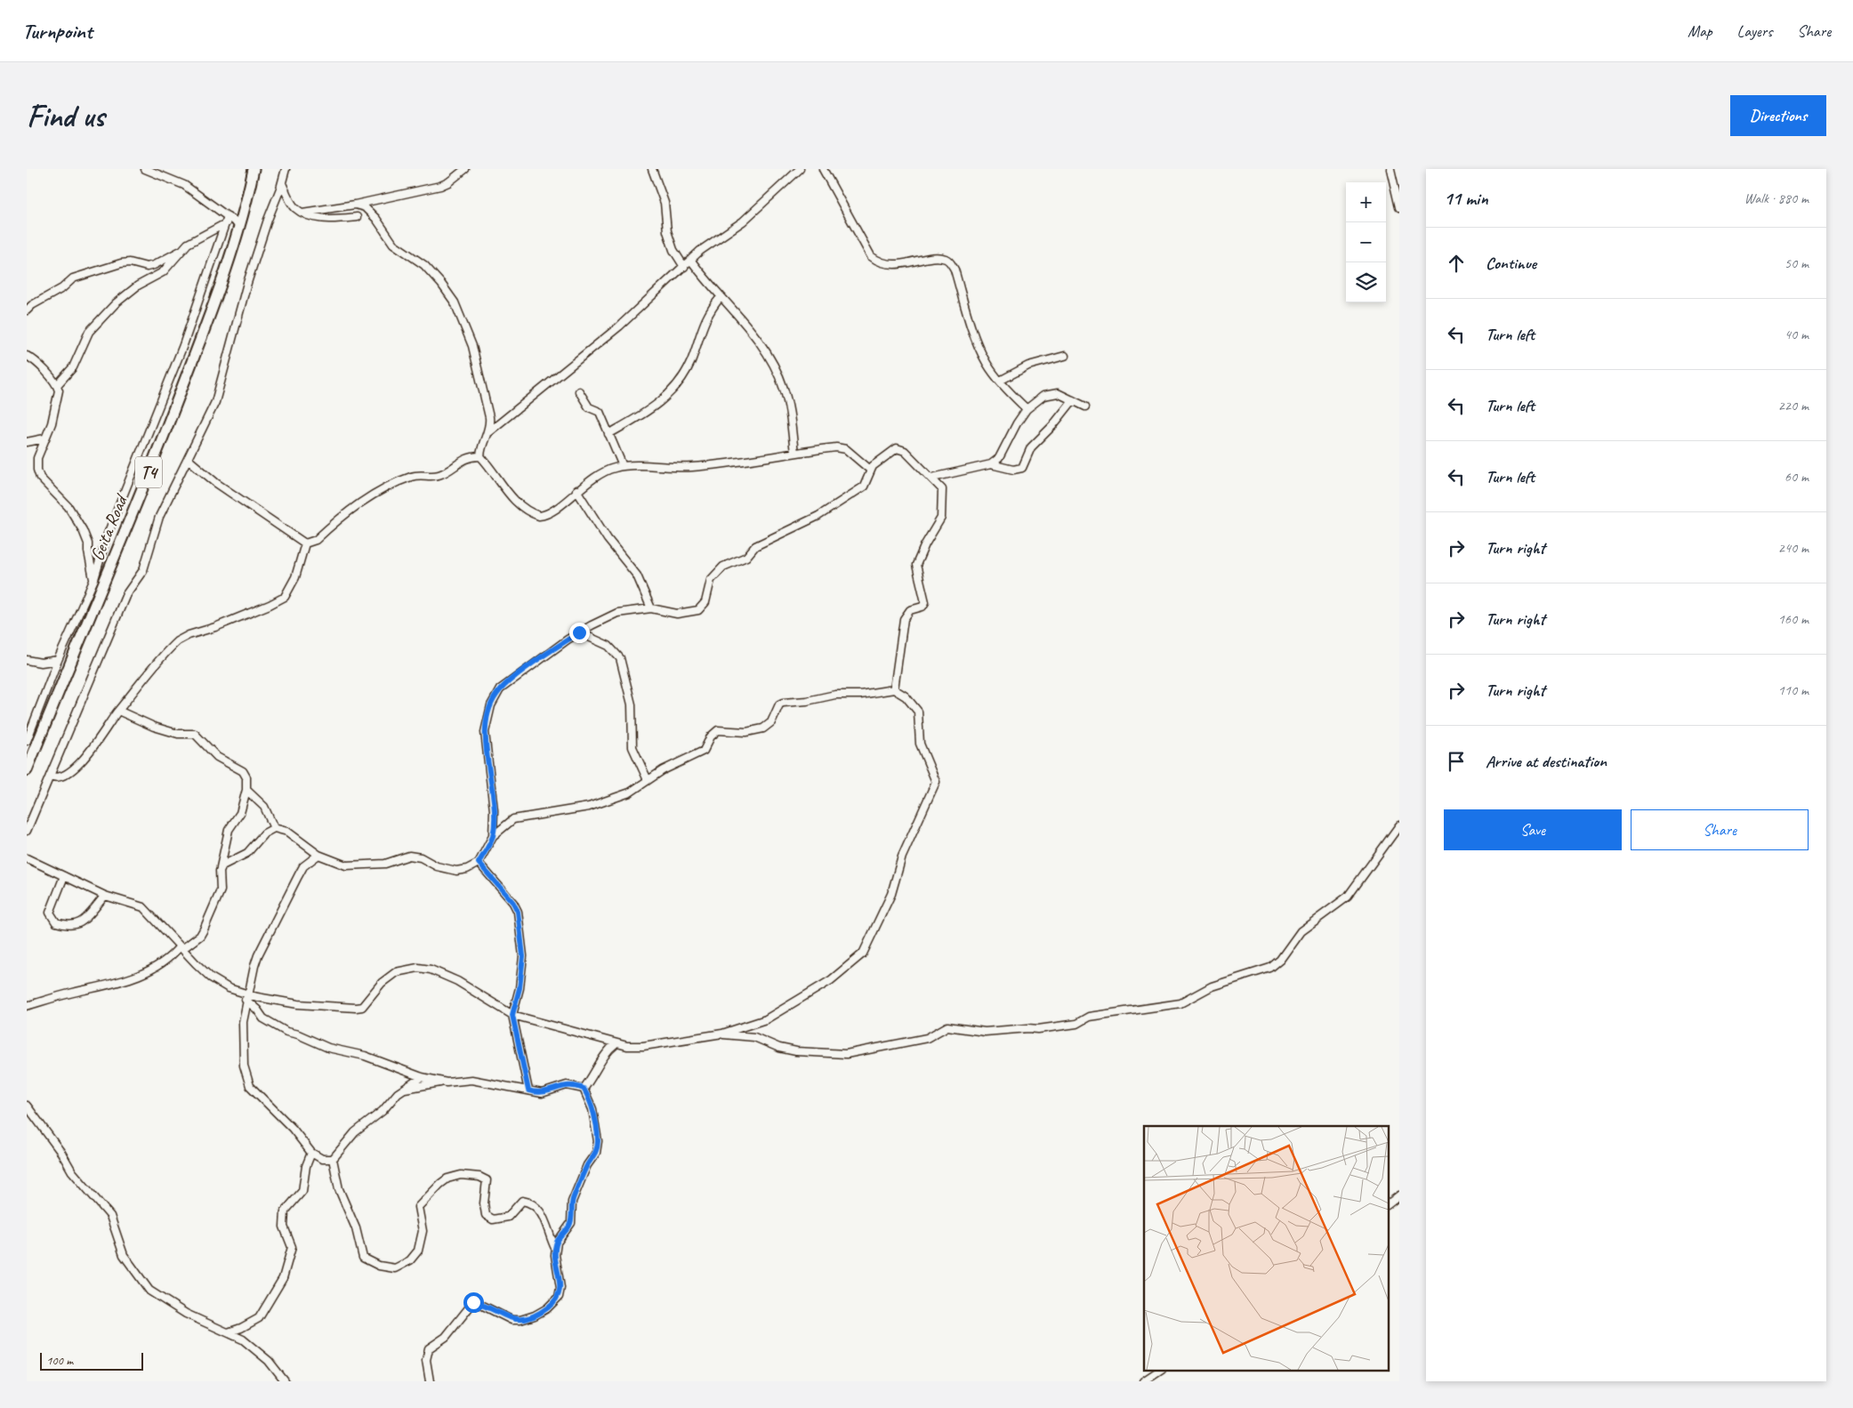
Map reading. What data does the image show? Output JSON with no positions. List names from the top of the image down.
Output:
{
  "streets": {
    "highway": ["T4", "Geita Road"]
  },
  "scale_bar": "100 m",
  "page": {
    "header": "Turnpoint",
    "nav": ["Map", "Layers", "Share"],
    "buttons": [
      "Directions",
      ["Save", "Share"]
    ],
    "title": "Find us",
    "heading": ["11 min", "Walk · 880 m"],
    "map_buttons": ["+", "−"],
    "list": [
      ["Continue", "50 m"],
      ["Turn left", "40 m"],
      ["Turn left", "220 m"],
      ["Turn left", "60 m"],
      ["Turn right", "240 m"],
      ["Turn right", "160 m"],
      ["Turn right", "110 m"],
      "Arrive at destination"
    ],
    "scale": "100 m"
  }
}
